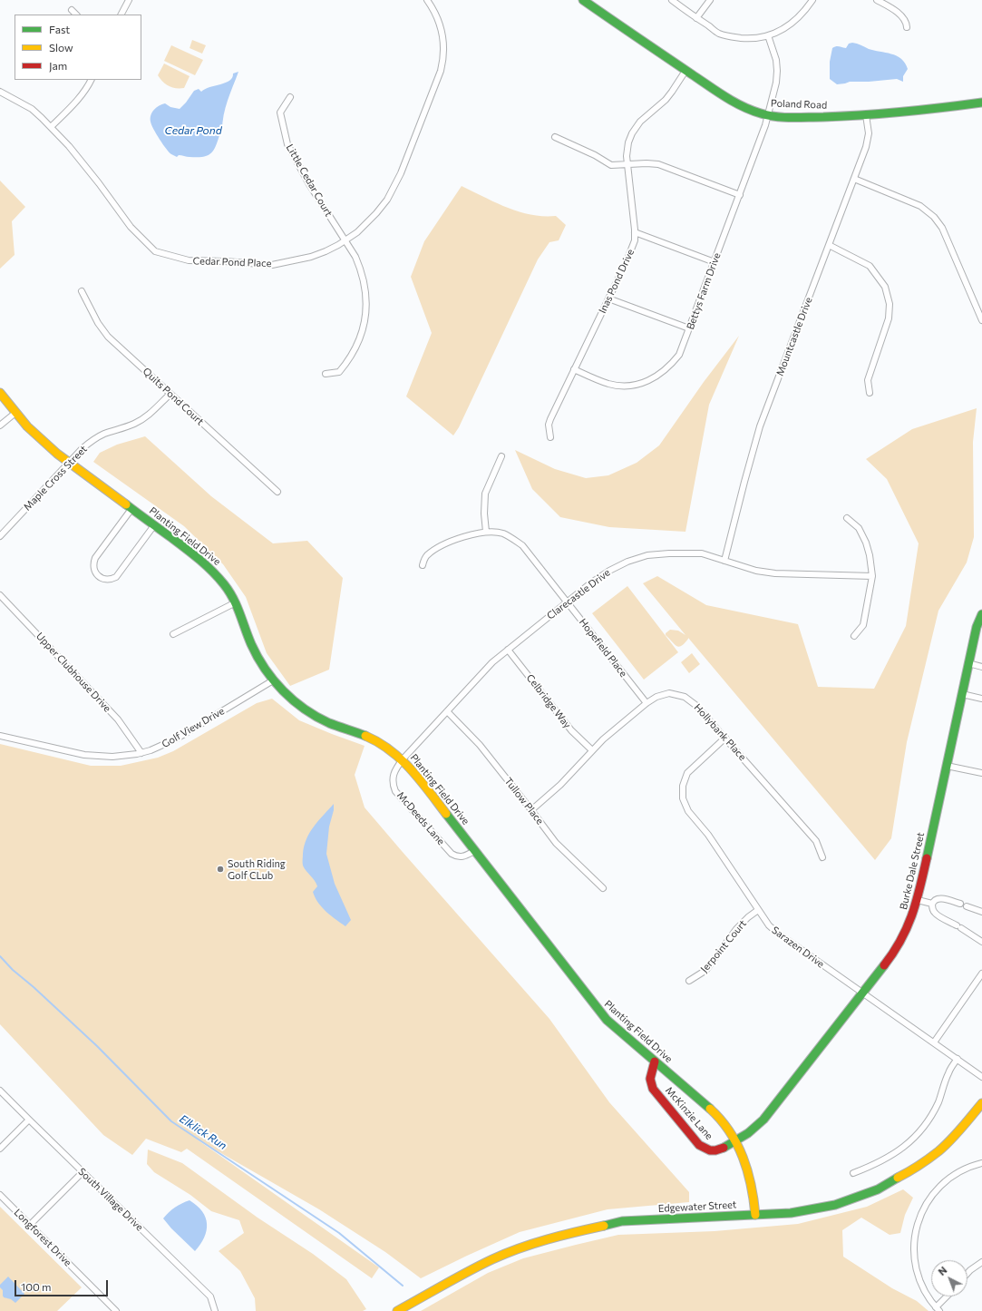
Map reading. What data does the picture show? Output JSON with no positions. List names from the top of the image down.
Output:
{
  "streets": {
    "street": [
      "Poland Road",
      "Little Cedar Court",
      "Cedar Pond Place",
      "Inas Pond Drive",
      "Bettys Farm Drive",
      "Mountcastle Drive",
      "Quits Pond Court",
      "Maple Cross Street",
      "Planting Field Drive",
      "Clarecastle Drive",
      "Hopefield Place",
      "Upper Clubhouse Drive",
      "Celbridge Way",
      "Golf View Drive",
      "Hollybank Place",
      "Tullow Place",
      "McDeeds Lane",
      "Burke Dale Street",
      "Jerpoint Court",
      "Sarazen Drive",
      "McKinzie Lane",
      "South Village Drive",
      "Edgewater Street",
      "Longforest Drive"
    ]
  },
  "crossings": [
    ["Poland Road", "Inas Pond Drive"],
    ["Poland Road", "Bettys Farm Drive"],
    ["Poland Road", "Mountcastle Drive"],
    ["Little Cedar Court", "Cedar Pond Place"],
    ["Inas Pond Drive", "Bettys Farm Drive"],
    ["Mountcastle Drive", "Clarecastle Drive"],
    ["Quits Pond Court", "Maple Cross Street"],
    ["Maple Cross Street", "Planting Field Drive"],
    ["Planting Field Drive", "Clarecastle Drive"],
    ["Planting Field Drive", "Golf View Drive"],
    ["Planting Field Drive", "McDeeds Lane"],
    ["Planting Field Drive", "Burke Dale Street"],
    ["Planting Field Drive", "McKinzie Lane"],
    ["Planting Field Drive", "Edgewater Street"],
    ["Clarecastle Drive", "Hopefield Place"],
    ["Clarecastle Drive", "Celbridge Way"],
    ["Clarecastle Drive", "Tullow Place"],
    ["Clarecastle Drive", "McDeeds Lane"],
    ["Hopefield Place", "Hollybank Place"],
    ["Upper Clubhouse Drive", "Golf View Drive"],
    ["Celbridge Way", "Hollybank Place"],
    ["Hollybank Place", "Tullow Place"],
    ["Hollybank Place", "Sarazen Drive"],
    ["Burke Dale Street", "Sarazen Drive"],
    ["Burke Dale Street", "McKinzie Lane"],
    ["Jerpoint Court", "Sarazen Drive"]
  ],
  "water": ["Cedar Pond", "Elklick Run"],
  "places": ["South Riding Golf CLub"],
  "legend": ["Fast", "Slow", "Jam"],
  "scale_bar": "100 m",
  "north": "top left"
}
